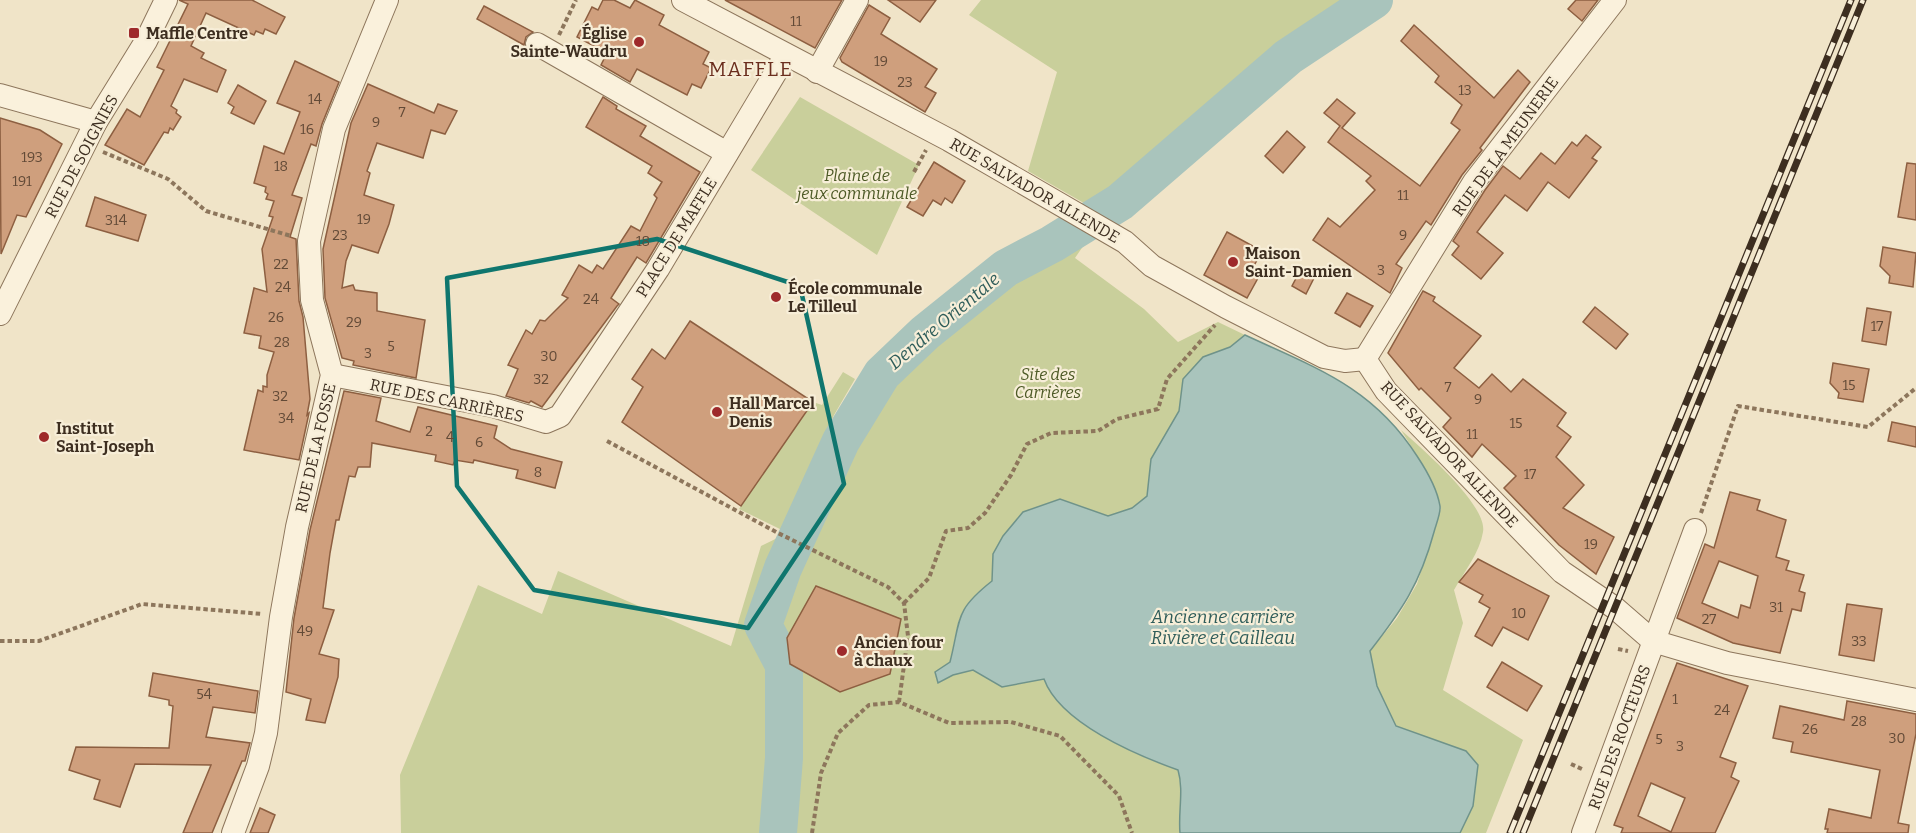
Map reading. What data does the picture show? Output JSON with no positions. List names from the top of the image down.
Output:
{
  "streets": {
    "street": [
      "RUE DE LA MEUNERIE",
      "RUE DE SOIGNIES",
      "RUE SALVADOR ALLENDE",
      "PLACE DE MAFFLE",
      "RUE DES CARRIÈRES",
      "RUE DE LA FOSSE",
      "RUE DES ROCTEURS"
    ]
  },
  "crossings": [
    ["RUE DE LA MEUNERIE", "RUE SALVADOR ALLENDE"],
    ["RUE SALVADOR ALLENDE", "RUE DES ROCTEURS"],
    ["PLACE DE MAFFLE", "RUE DES CARRIÈRES"],
    ["RUE DES CARRIÈRES", "RUE DE LA FOSSE"]
  ],
  "districts": ["MAFFLE"],
  "water": ["Dendre Orientale", "Ancienne carrière Rivière et Cailleau"],
  "parks": ["Plaine de jeux communale", "Site des Carrières"],
  "places": {
    "transit": ["Maffle Centre"],
    "other": [
      "Église Sainte-Waudru",
      "Maison Saint-Damien",
      "École communale Le Tilleul",
      "Hall Marcel Denis",
      "Institut Saint-Joseph",
      "Ancien four à chaux"
    ]
  },
  "house_numbers": [
    "11",
    "19",
    "23",
    "13",
    "14",
    "7",
    "9",
    "16",
    "193",
    "18",
    "191",
    "11",
    "19",
    "314",
    "23",
    "9",
    "18",
    "22",
    "3",
    "24",
    "24",
    "26",
    "29",
    "17",
    "28",
    "5",
    "3",
    "30",
    "32",
    "15",
    "7",
    "32",
    "9",
    "34",
    "15",
    "2",
    "11",
    "4",
    "6",
    "8",
    "17",
    "19",
    "31",
    "10",
    "27",
    "49",
    "33",
    "54",
    "1",
    "24",
    "28",
    "26",
    "30",
    "5",
    "3"
  ]
}
